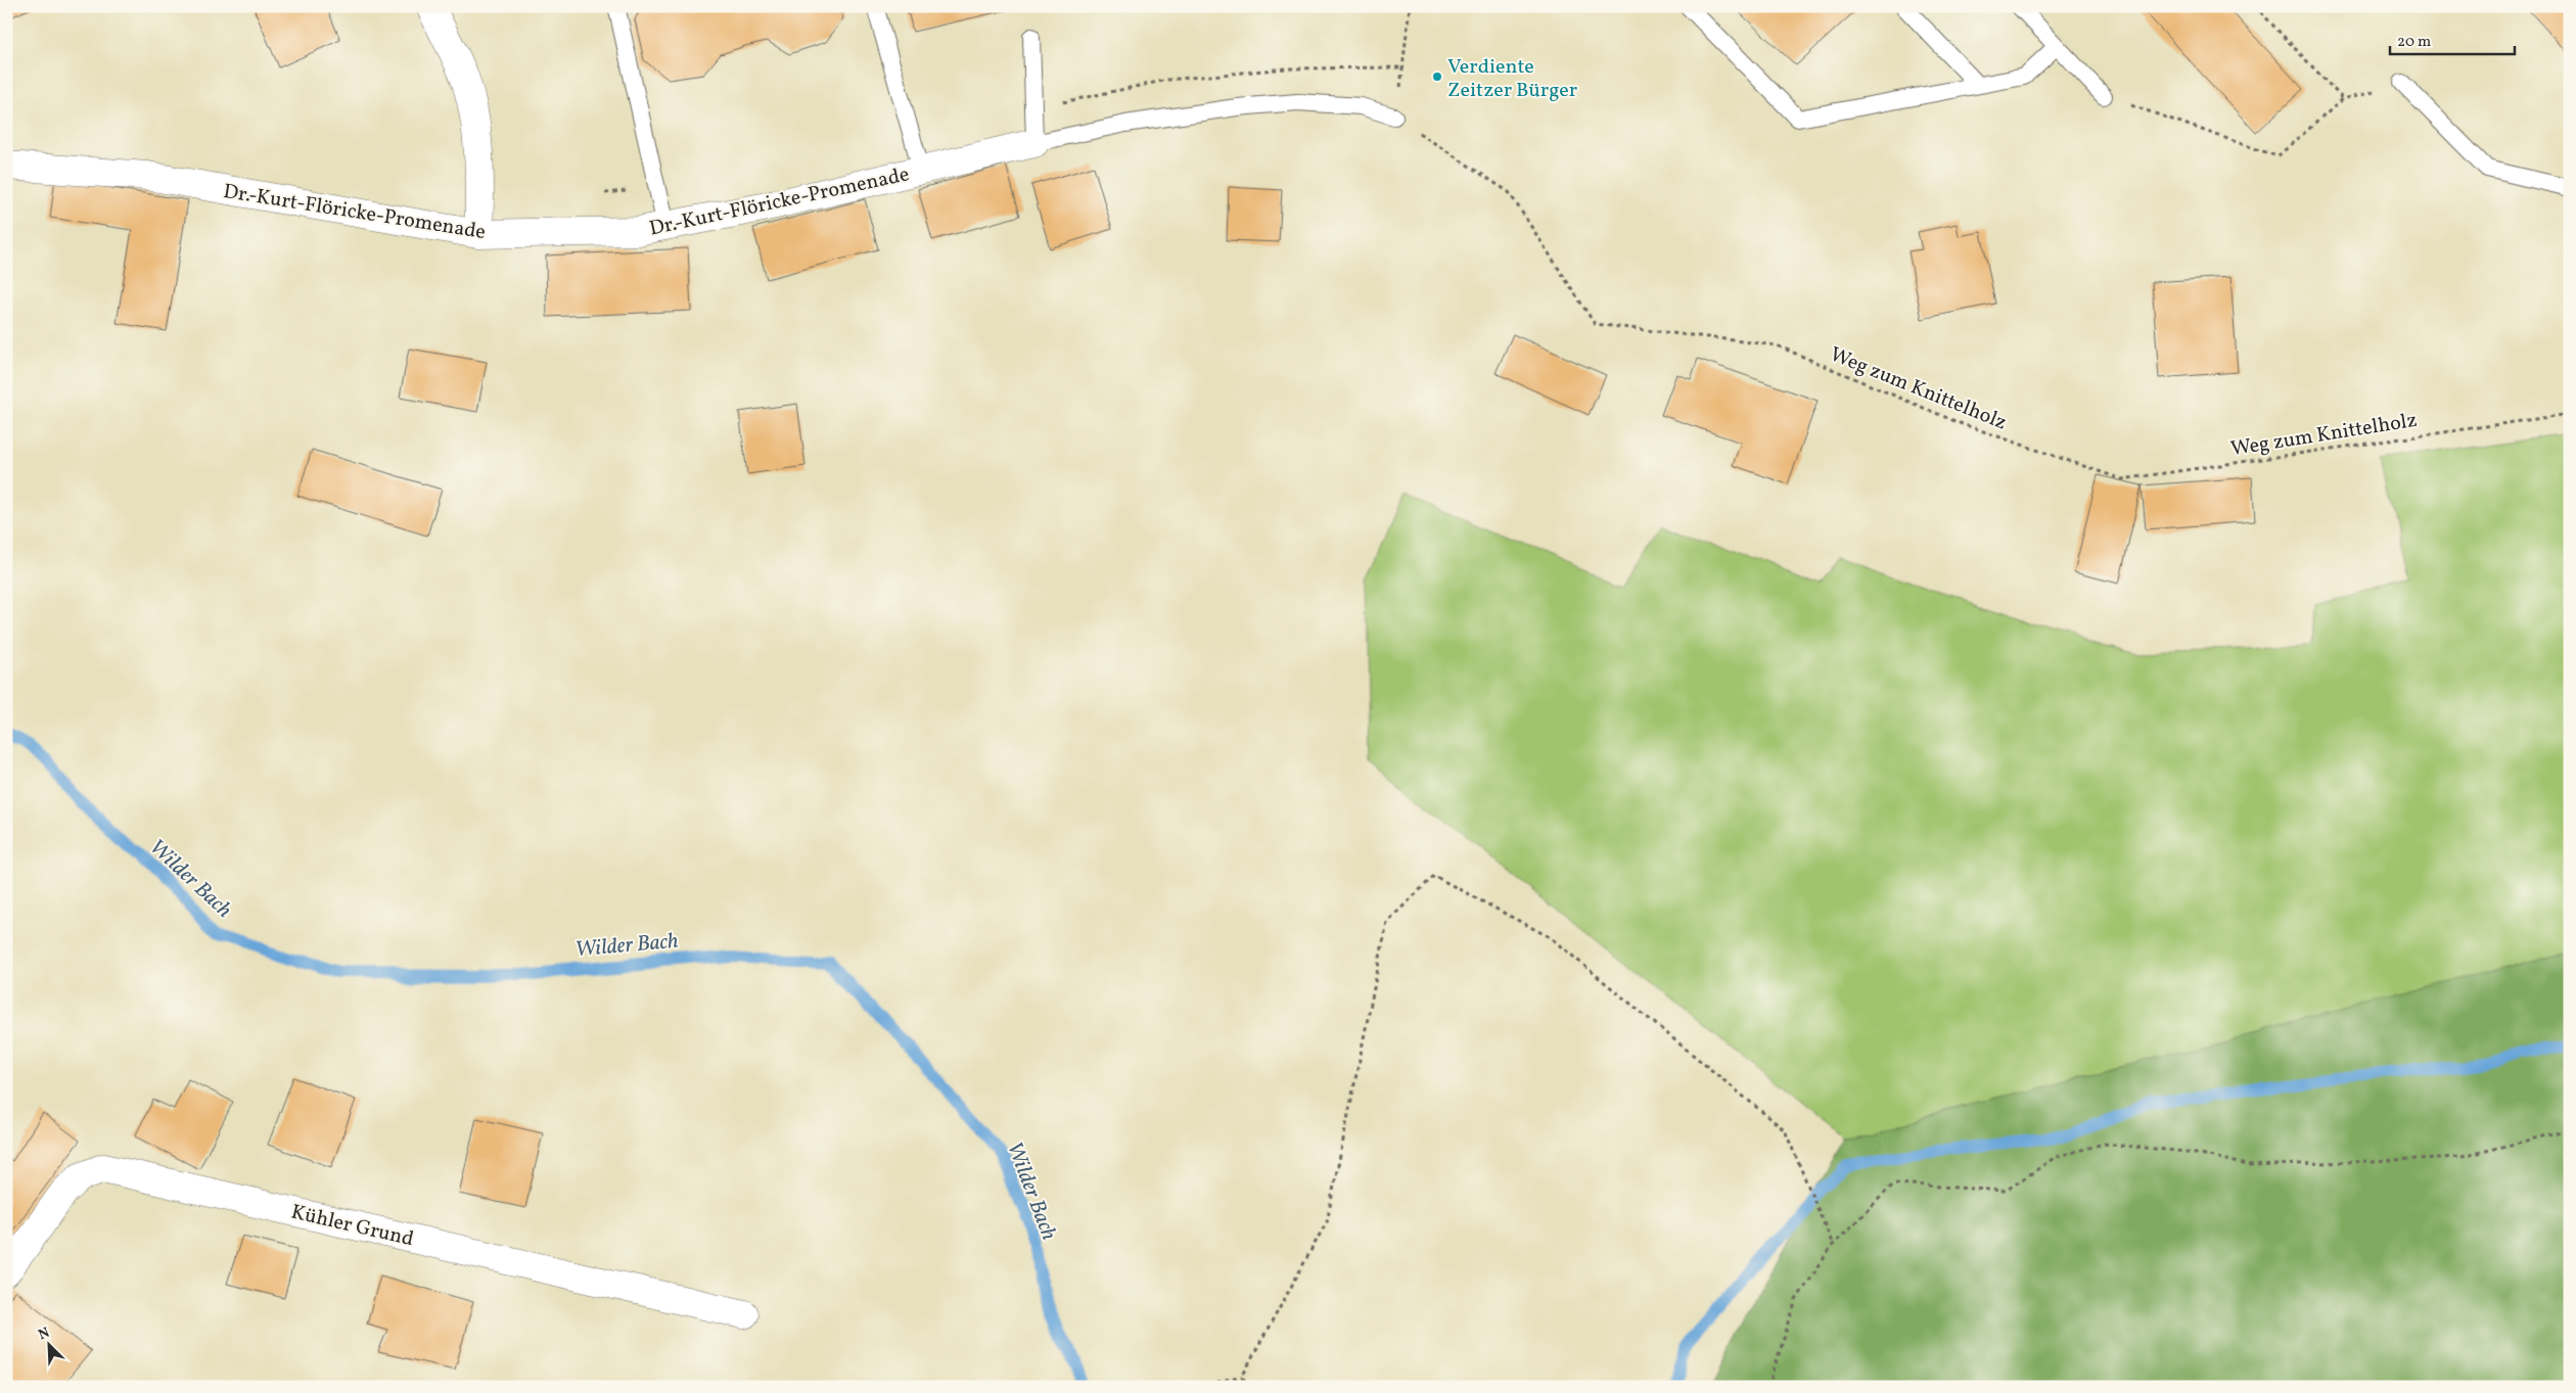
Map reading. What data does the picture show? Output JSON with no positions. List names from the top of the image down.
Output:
{
  "streets": {
    "street": ["Dr.-Kurt-Flöricke-Promenade", "Kühler Grund"],
    "path": ["Weg zum Knittelholz"]
  },
  "crossings": [
    ["Dr.-Kurt-Flöricke-Promenade", "Weg zum Knittelholz"]
  ],
  "water": ["Wilder Bach"],
  "places": ["Verdiente Zeitzer Bürger"],
  "scale_bar": "20 m",
  "north": "top left"
}
